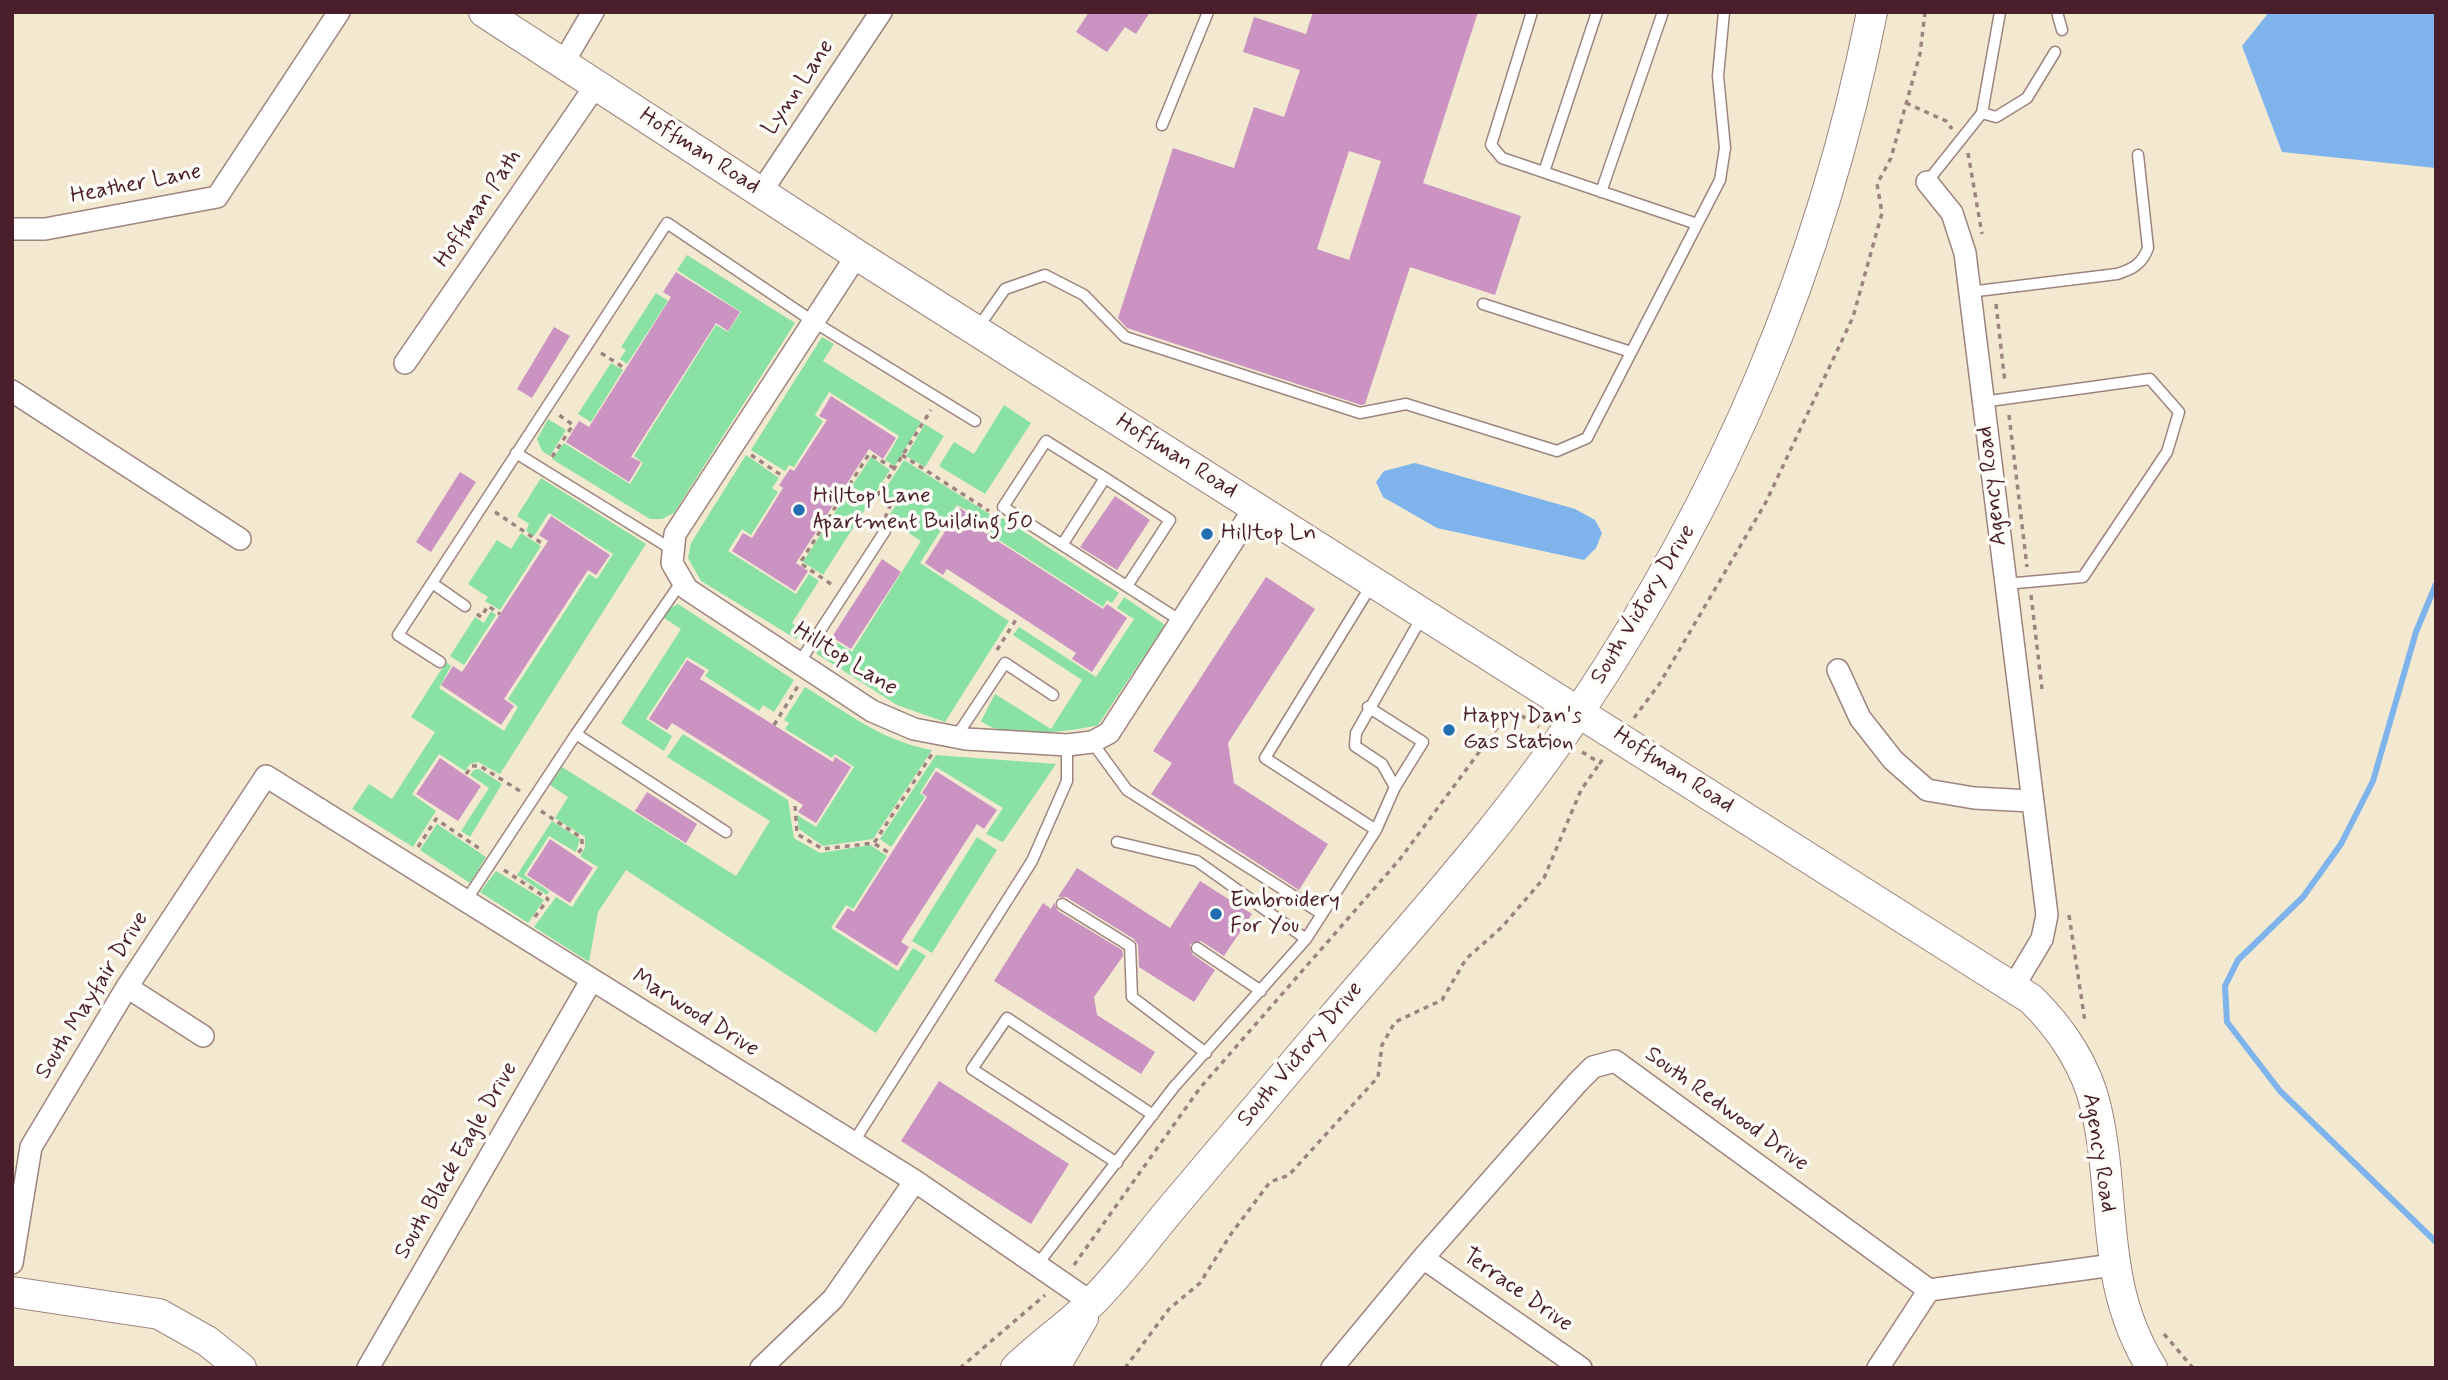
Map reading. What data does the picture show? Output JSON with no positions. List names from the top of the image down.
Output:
{
  "streets": {
    "main road": ["Hoffman Road", "Agency Road", "South Victory Drive"],
    "street": [
      "Lynn Lane",
      "Heather Lane",
      "Hoffman Path",
      "Hilltop Lane",
      "South Mayfair Drive",
      "Marwood Drive",
      "South Redwood Drive",
      "South Black Eagle Drive",
      "Terrace Drive"
    ]
  },
  "crossings": [
    ["Lynn Lane", "Hoffman Road"],
    ["Hoffman Road", "Hoffman Path"],
    ["Hoffman Road", "Agency Road"],
    ["Hoffman Road", "South Victory Drive"],
    ["South Victory Drive", "Marwood Drive"],
    ["South Mayfair Drive", "Marwood Drive"],
    ["Marwood Drive", "South Black Eagle Drive"],
    ["South Redwood Drive", "Terrace Drive"]
  ],
  "places": [
    "Hilltop Lane Apartment Building 50",
    "Hilltop Ln",
    "Happy Dan's Gas Station",
    "Embroidery For You"
  ]
}
